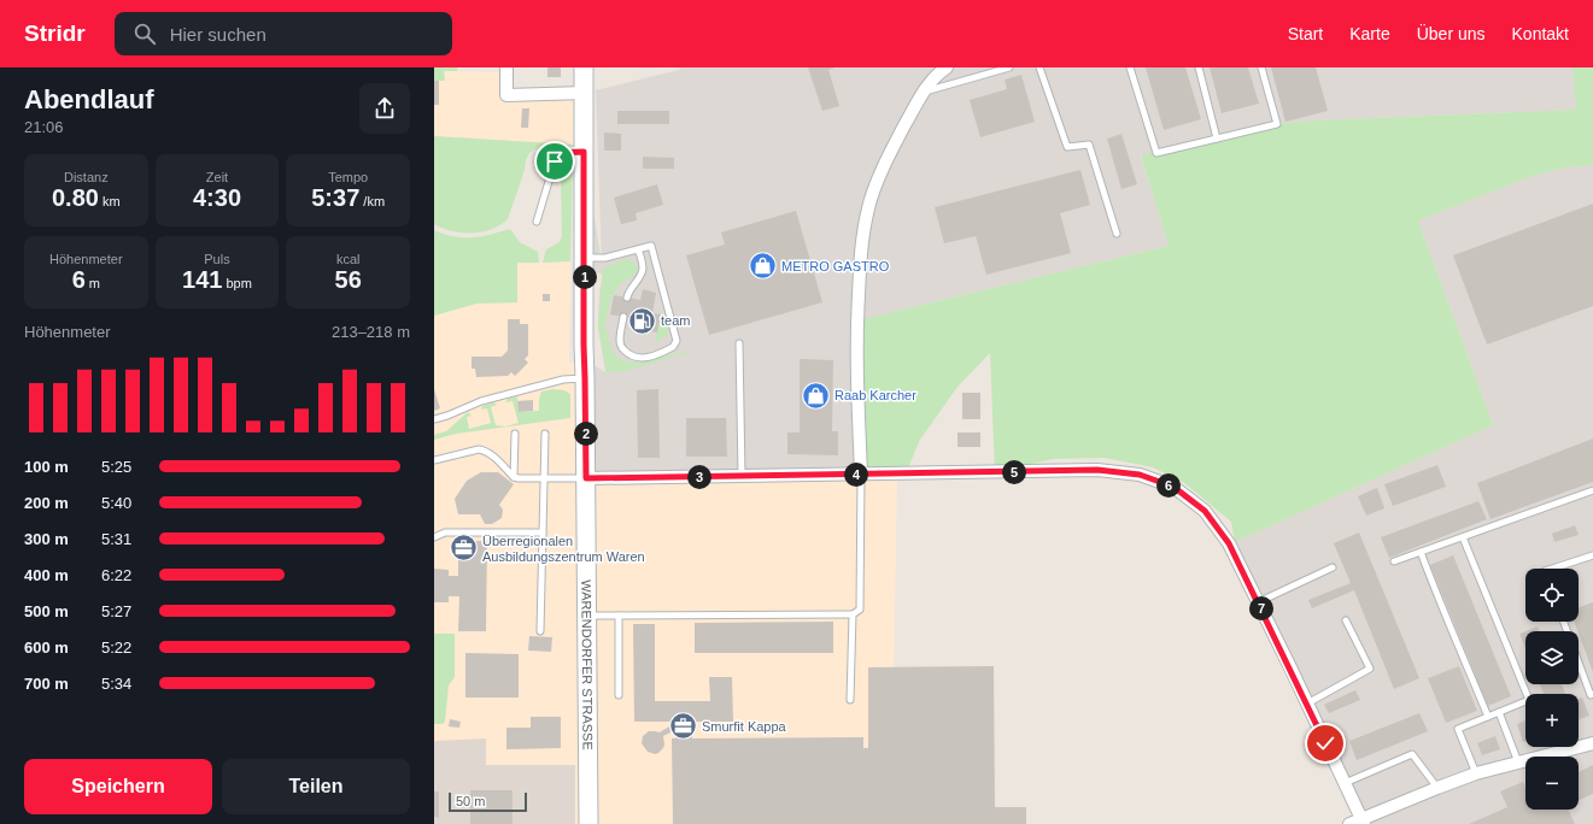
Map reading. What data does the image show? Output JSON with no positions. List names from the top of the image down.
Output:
{
  "streets": {
    "main road": ["WARENDORFER STRASSE"]
  },
  "places": {
    "shop": ["METRO GASTRO", "Raab Karcher"],
    "fuel station": ["team"],
    "office": ["Überregionalen Ausbildungszentrum Waren", "Smurfit Kappa"]
  },
  "scale_bar": "50 m",
  "page": {
    "header": "Stridr",
    "search": "Hier suchen",
    "nav": [
      "Start",
      "Karte",
      "Über uns",
      "Kontakt"
    ],
    "heading": ["Abendlauf", "21:06"],
    "stats": [
      ["Distanz", "0.80 km"],
      ["Zeit", "4:30"],
      ["Tempo", "5:37 /km"],
      ["Höhenmeter", "6 m"],
      ["Puls", "141 bpm"],
      ["kcal", "56"]
    ],
    "pins": [
      "1",
      "2",
      "5",
      "4",
      "3",
      "6",
      "7"
    ],
    "chart": ["Höhenmeter", "213–218 m"],
    "list": [
      {
        "name": "100 m",
        "note": "5:25"
      },
      {
        "name": "200 m",
        "note": "5:40"
      },
      {
        "name": "300 m",
        "note": "5:31"
      },
      {
        "name": "400 m",
        "note": "6:22"
      },
      {
        "name": "500 m",
        "note": "5:27"
      },
      {
        "name": "600 m",
        "note": "5:22"
      },
      {
        "name": "700 m",
        "note": "5:34"
      }
    ],
    "map_buttons": ["+", "−"],
    "buttons": ["Speichern", "Teilen"],
    "scale": "50 m"
  }
}
